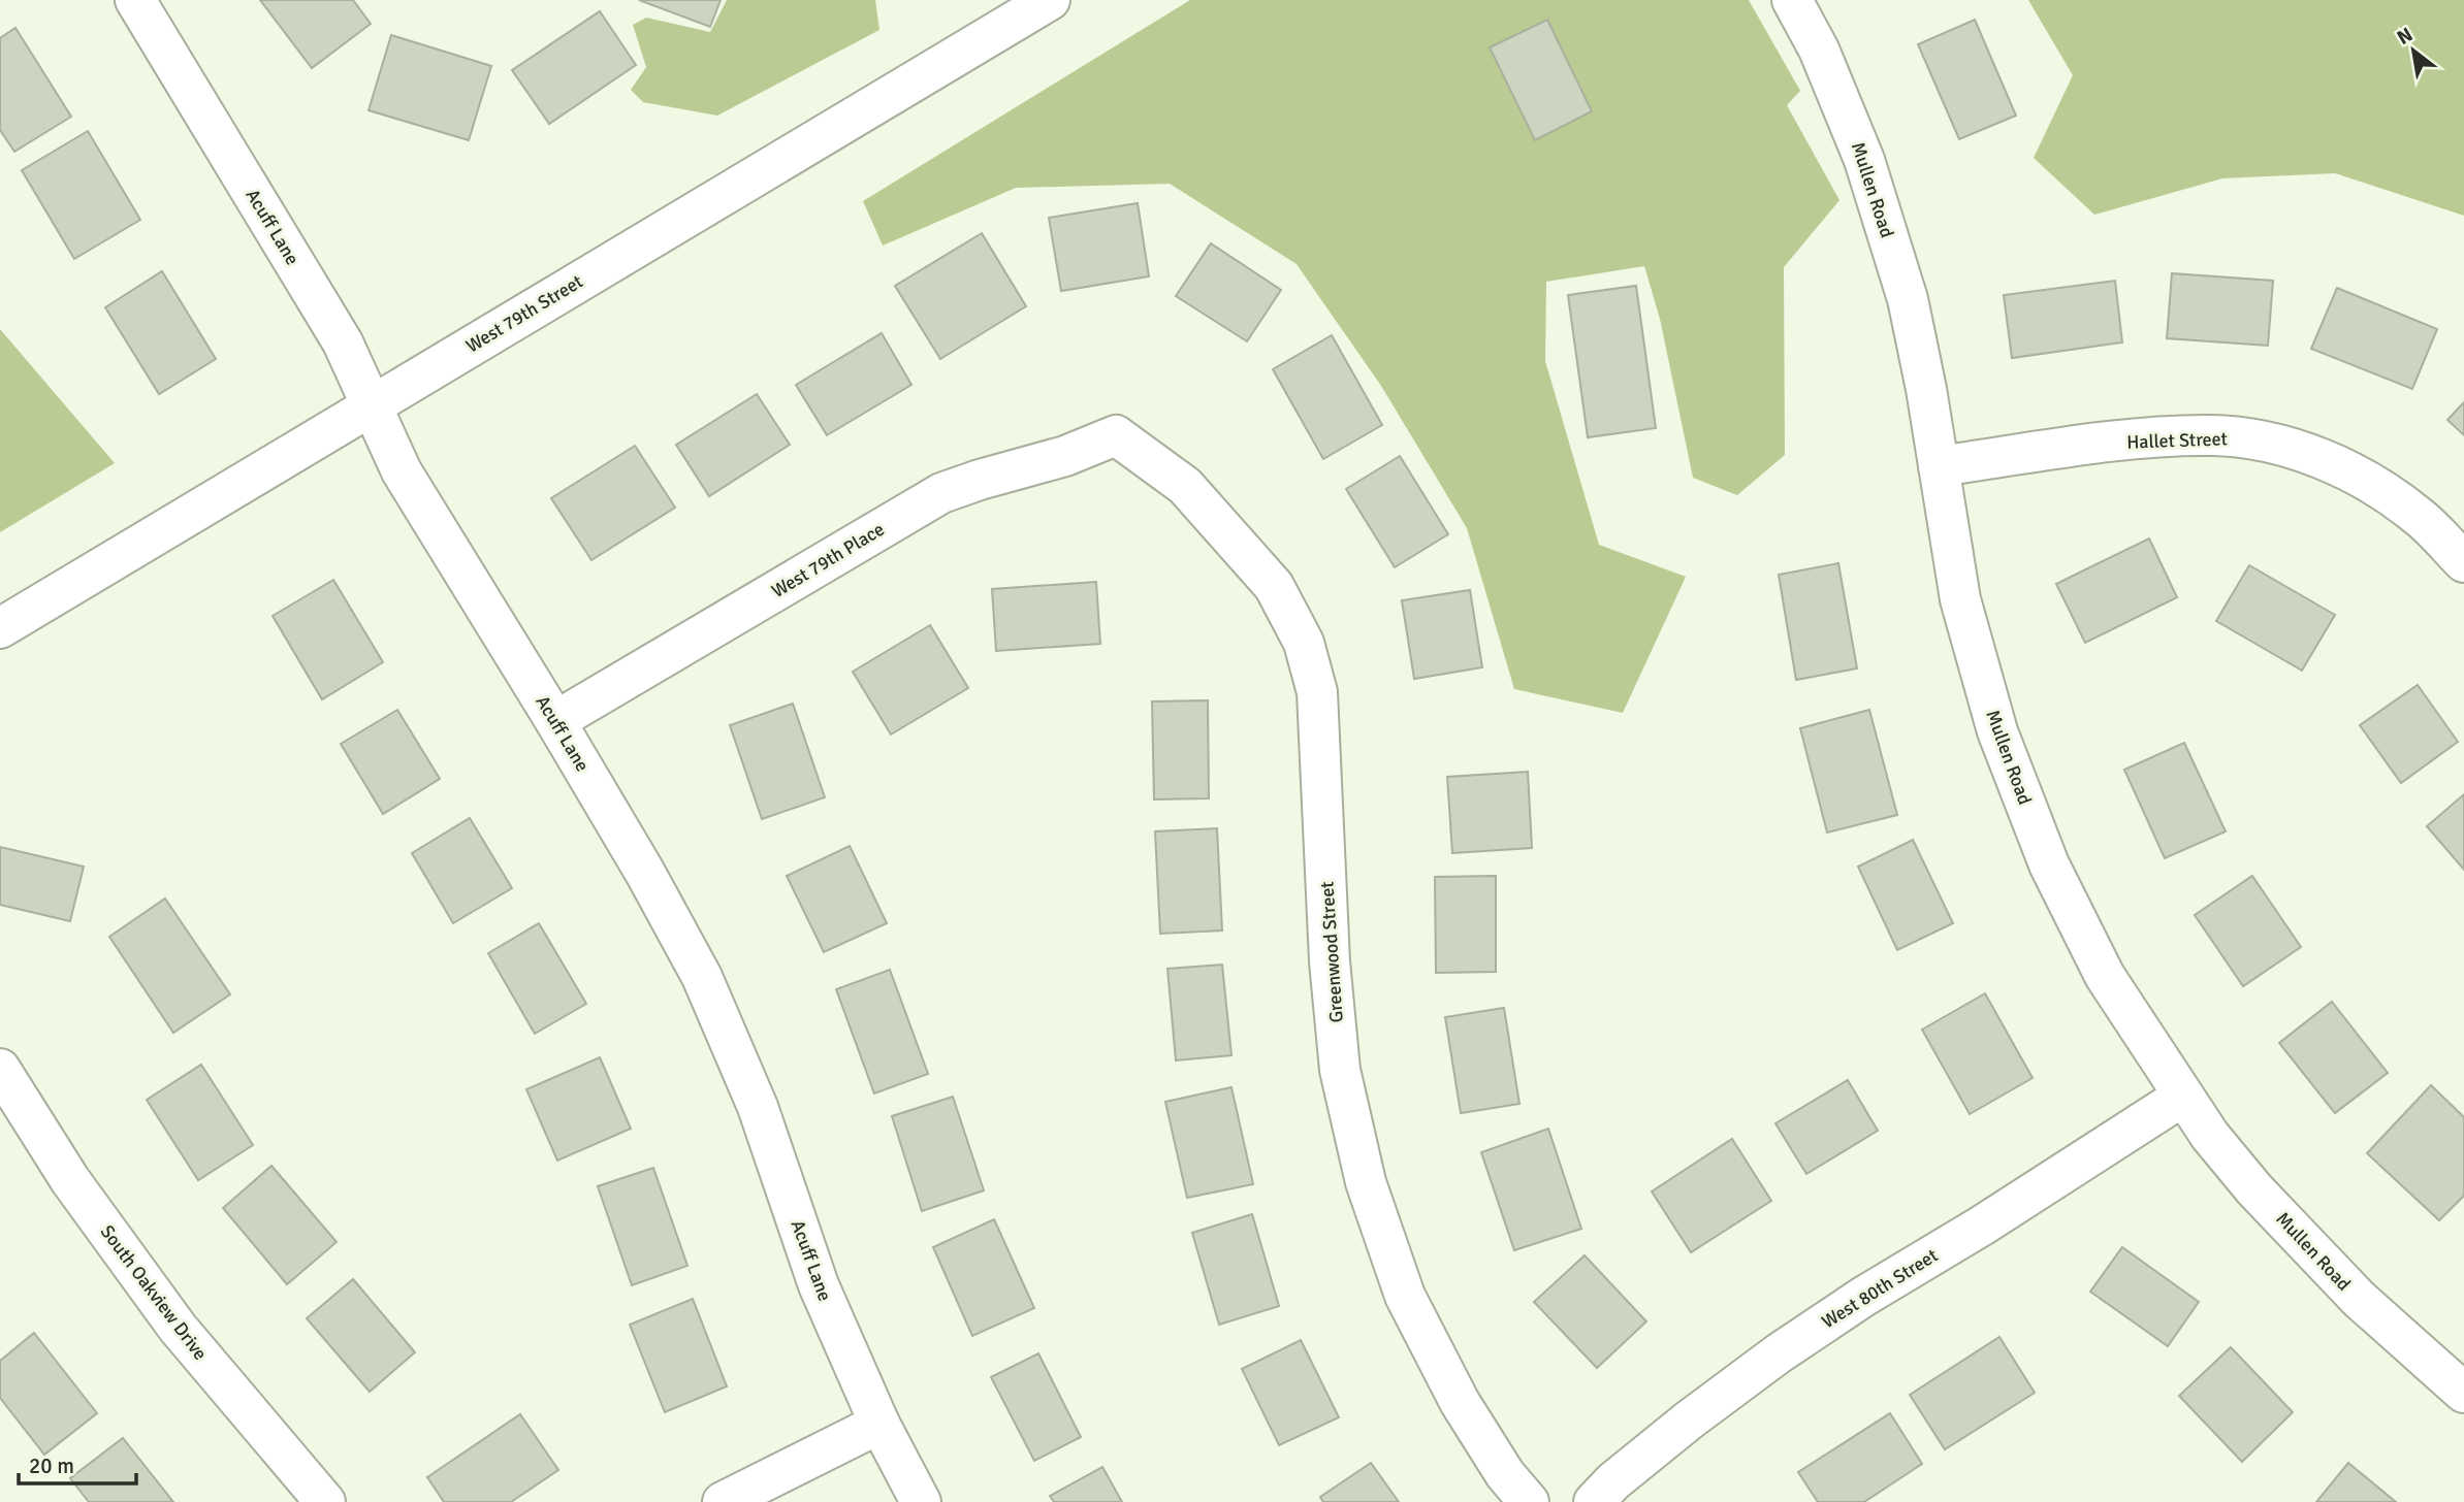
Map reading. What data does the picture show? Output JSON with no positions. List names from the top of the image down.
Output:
{
  "streets": {
    "street": [
      "Mullen Road",
      "Acuff Lane",
      "West 79th Street",
      "Hallet Street",
      "West 79th Place",
      "Greenwood Street",
      "West 80th Street",
      "South Oakview Drive"
    ]
  },
  "crossings": [
    ["Mullen Road", "Hallet Street"],
    ["Mullen Road", "West 80th Street"],
    ["Acuff Lane", "West 79th Street"],
    ["Acuff Lane", "West 79th Place"],
    ["West 79th Place", "Greenwood Street"]
  ],
  "scale_bar": "20 m",
  "north": "top left"
}
